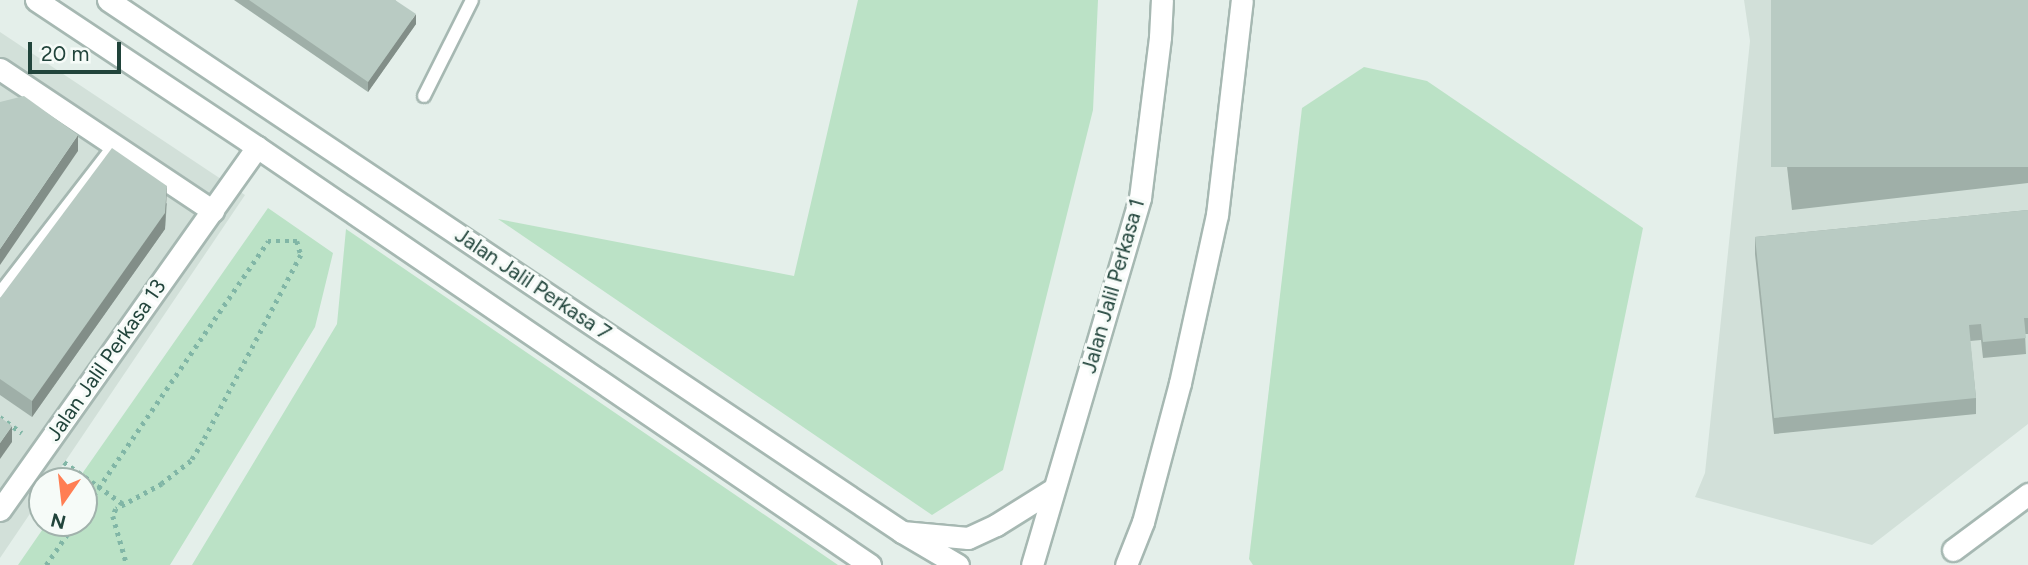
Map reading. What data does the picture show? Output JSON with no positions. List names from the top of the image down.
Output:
{
  "streets": {
    "street": ["Jalan Jalil Perkasa 7", "Jalan Jalil Perkasa 1", "Jalan Jalil Perkasa 13"]
  },
  "crossings": [
    ["Jalan Jalil Perkasa 7", "Jalan Jalil Perkasa 13"]
  ],
  "scale_bar": "20 m",
  "north": "bottom"
}
